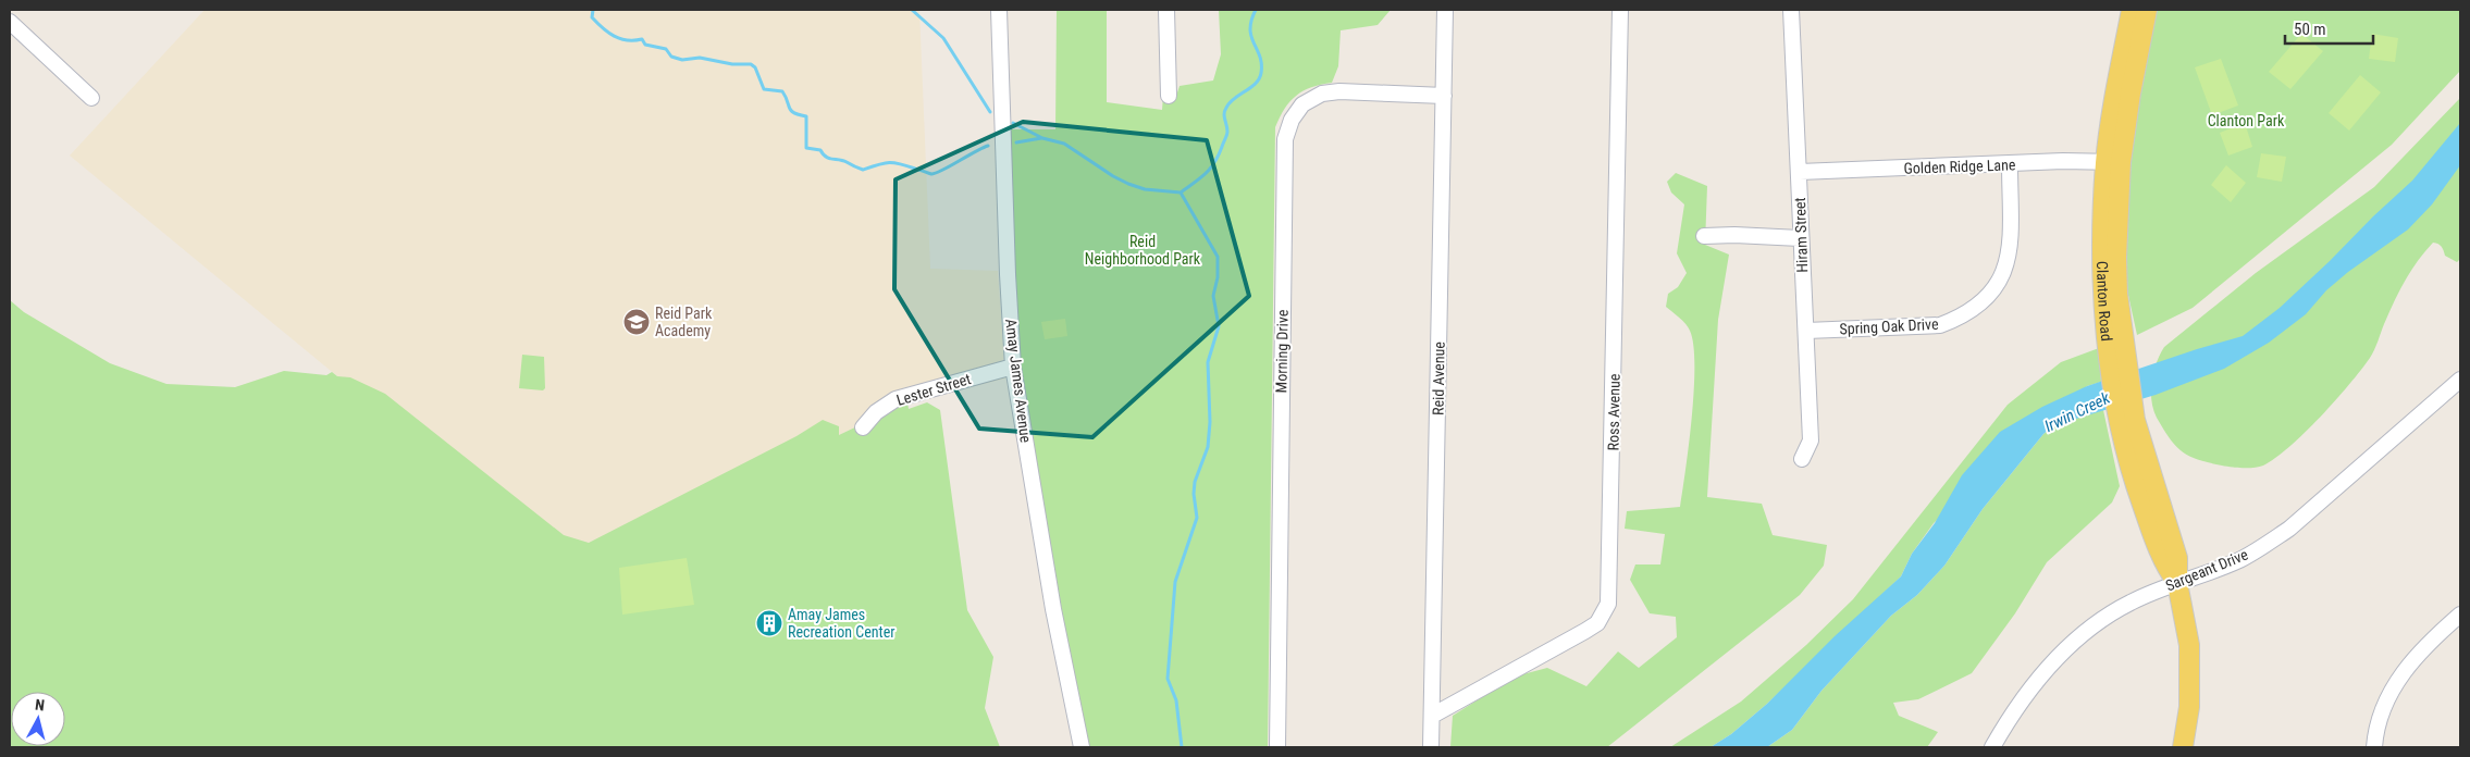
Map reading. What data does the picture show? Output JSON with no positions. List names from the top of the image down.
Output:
{
  "streets": {
    "main road": ["Clanton Road"],
    "street": [
      "Golden Ridge Lane",
      "Hiram Street",
      "Spring Oak Drive",
      "Morning Drive",
      "Reid Avenue",
      "Amay James Avenue",
      "Lester Street",
      "Ross Avenue",
      "Sargeant Drive"
    ]
  },
  "crossings": [
    ["Golden Ridge Lane", "Hiram Street"],
    ["Golden Ridge Lane", "Clanton Road"],
    ["Golden Ridge Lane", "Spring Oak Drive"],
    ["Hiram Street", "Spring Oak Drive"],
    ["Clanton Road", "Sargeant Drive"],
    ["Morning Drive", "Reid Avenue"],
    ["Reid Avenue", "Ross Avenue"],
    ["Amay James Avenue", "Lester Street"]
  ],
  "water": ["Irwin Creek"],
  "parks": ["Clanton Park", "Reid Neighborhood Park"],
  "places": {
    "school or university": ["Reid Park Academy"],
    "building": ["Amay James Recreation Center"]
  },
  "scale_bar": "50 m",
  "north": "top"
}
